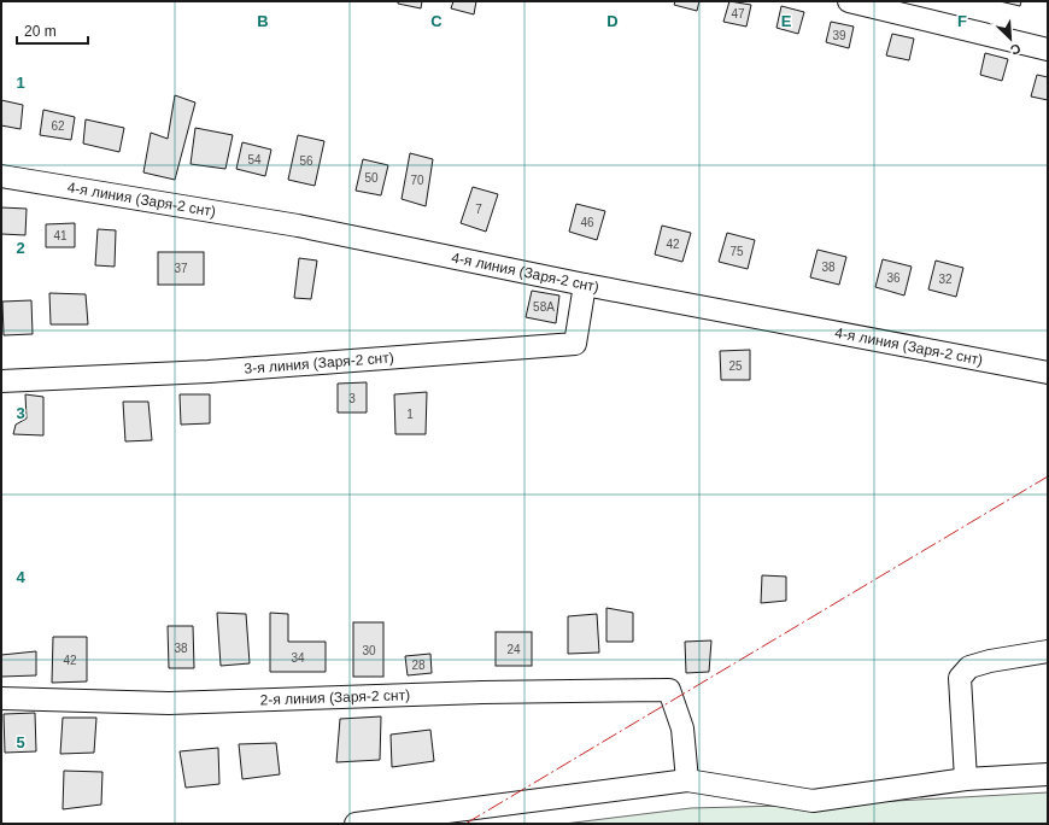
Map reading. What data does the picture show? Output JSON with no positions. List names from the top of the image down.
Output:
{
  "streets": {
    "street": ["4-я линия (Заря-2 снт)", "3-я линия (Заря-2 снт)", "2-я линия (Заря-2 снт)"]
  },
  "crossings": [
    ["4-я линия (Заря-2 снт)", "3-я линия (Заря-2 снт)"]
  ],
  "house_numbers": [
    "47",
    "39",
    "62",
    "54",
    "56",
    "50",
    "70",
    "7",
    "46",
    "41",
    "42",
    "75",
    "38",
    "37",
    "36",
    "32",
    "58А",
    "25",
    "3",
    "1",
    "38",
    "24",
    "30",
    "34",
    "42",
    "28"
  ],
  "scale_bar": "20 m",
  "north": "bottom right",
  "grid": {
    "columns": [
      "B",
      "C",
      "D",
      "E",
      "F"
    ],
    "rows": [
      "1",
      "2",
      "3",
      "4",
      "5"
    ]
  }
}
